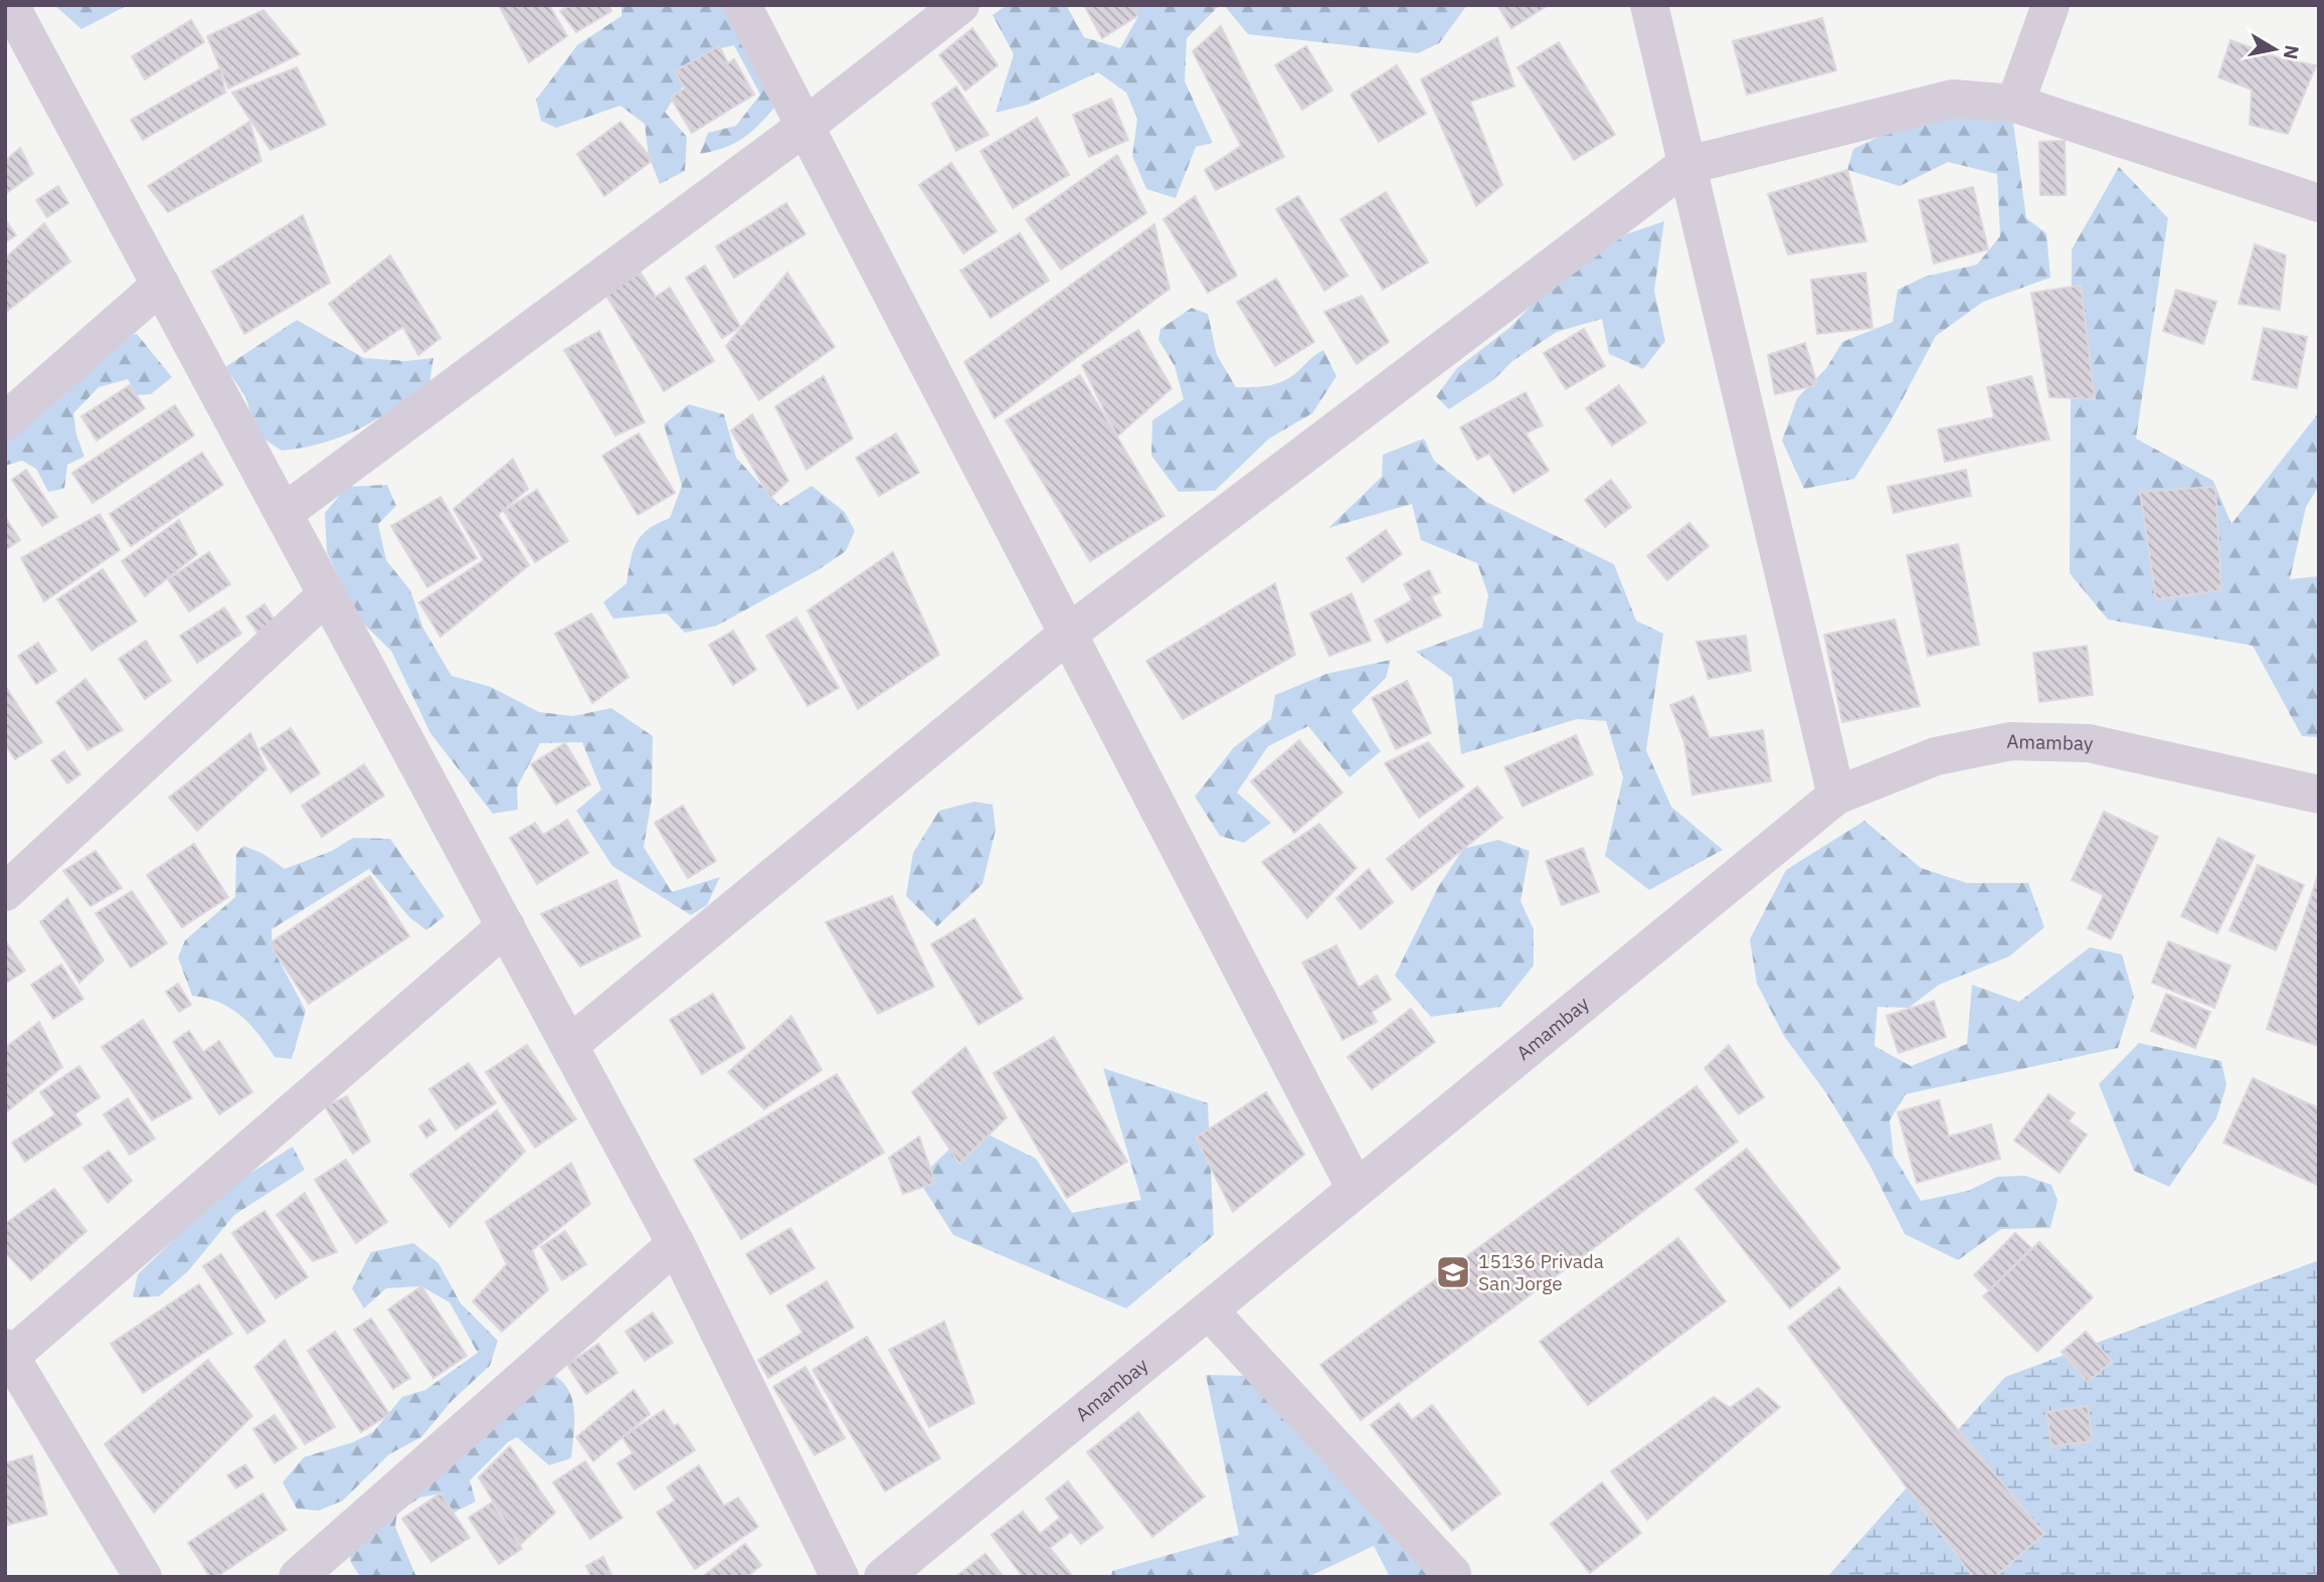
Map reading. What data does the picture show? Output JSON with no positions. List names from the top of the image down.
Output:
{
  "streets": {
    "street": ["Amambay"]
  },
  "places": {
    "school or university": ["15136 Privada San Jorge"]
  },
  "north": "right"
}
